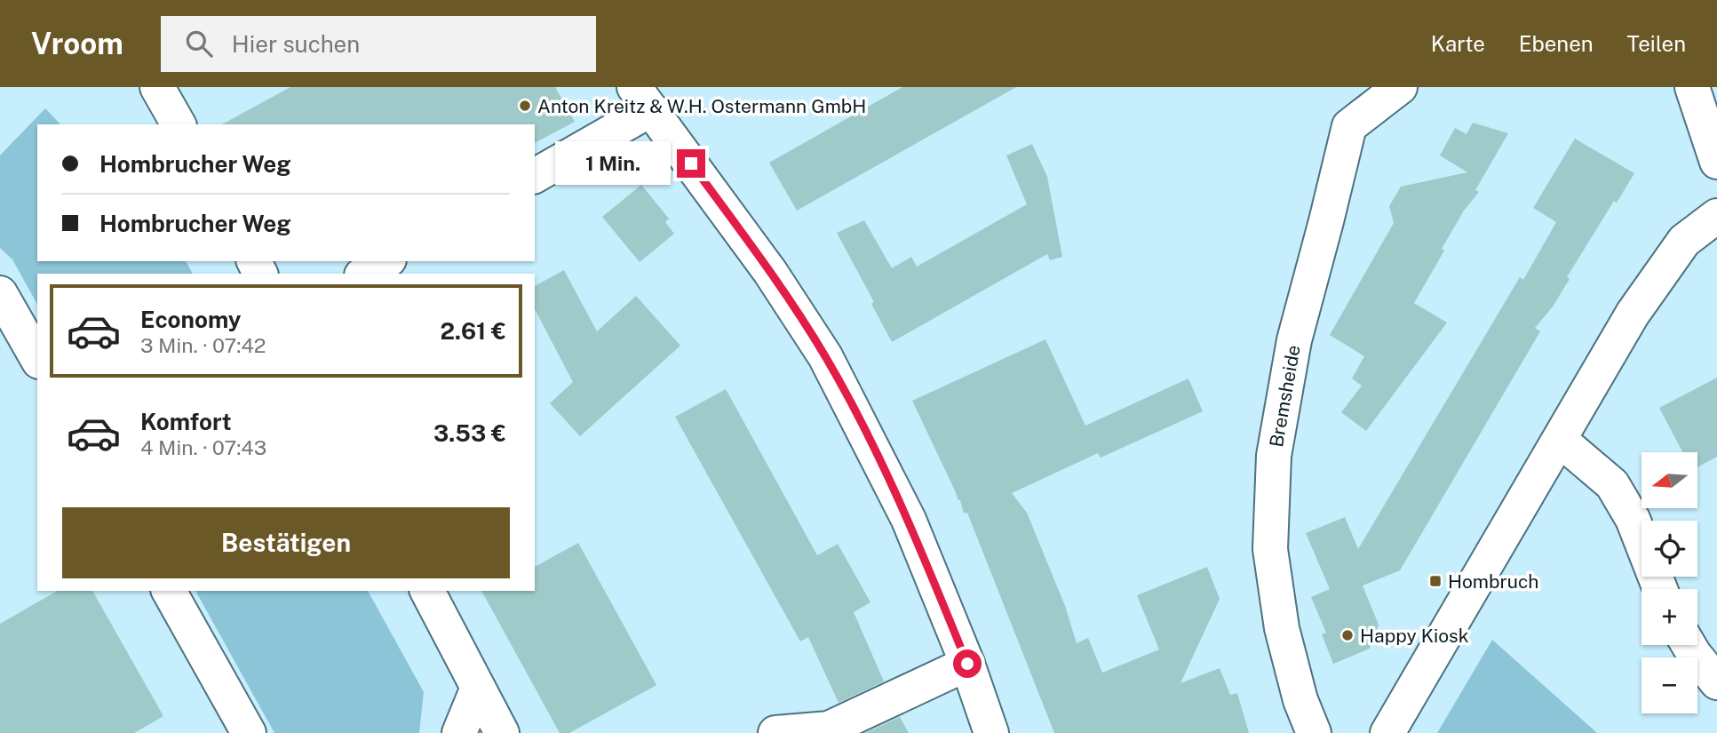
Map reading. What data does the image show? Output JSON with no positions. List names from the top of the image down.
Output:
{
  "streets": {
    "street": ["Bremsheide"]
  },
  "places": {
    "other": ["Anton Kreitz & W.H. Ostermann GmbH", "Happy Kiosk"],
    "transit": ["Hombruch"]
  },
  "north": "left",
  "page": {
    "header": "Vroom",
    "search": "Hier suchen",
    "nav": ["Karte", "Ebenen", "Teilen"],
    "banner": ["Hombrucher Weg", "Hombrucher Weg"],
    "bubble": "1 Min.",
    "list": [
      {
        "name": "Economy",
        "note": "3 Min. · 07:42",
        "value": "2.61 €"
      },
      {
        "name": "Komfort",
        "note": "4 Min. · 07:43",
        "value": "3.53 €"
      }
    ],
    "map_buttons": ["+", "−"],
    "buttons": "Bestätigen"
  }
}
